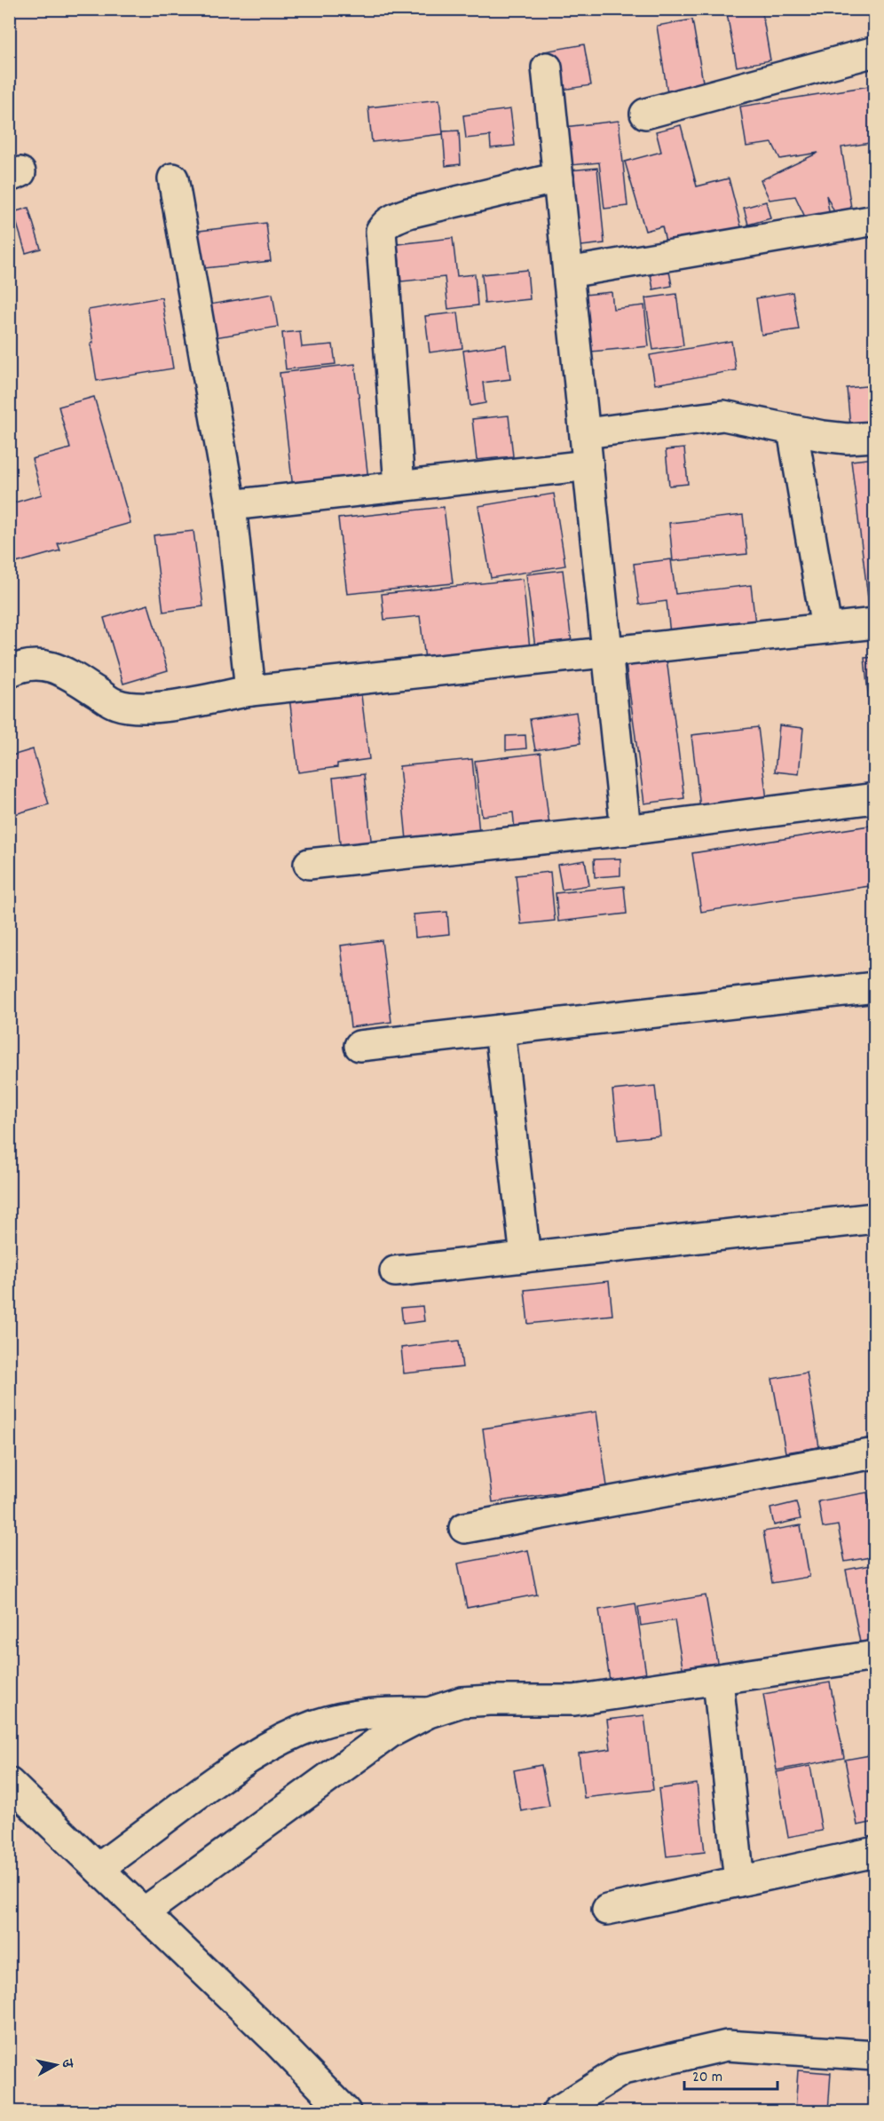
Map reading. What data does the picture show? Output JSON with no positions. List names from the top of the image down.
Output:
{
  "scale_bar": "20 m",
  "north": "right"
}
